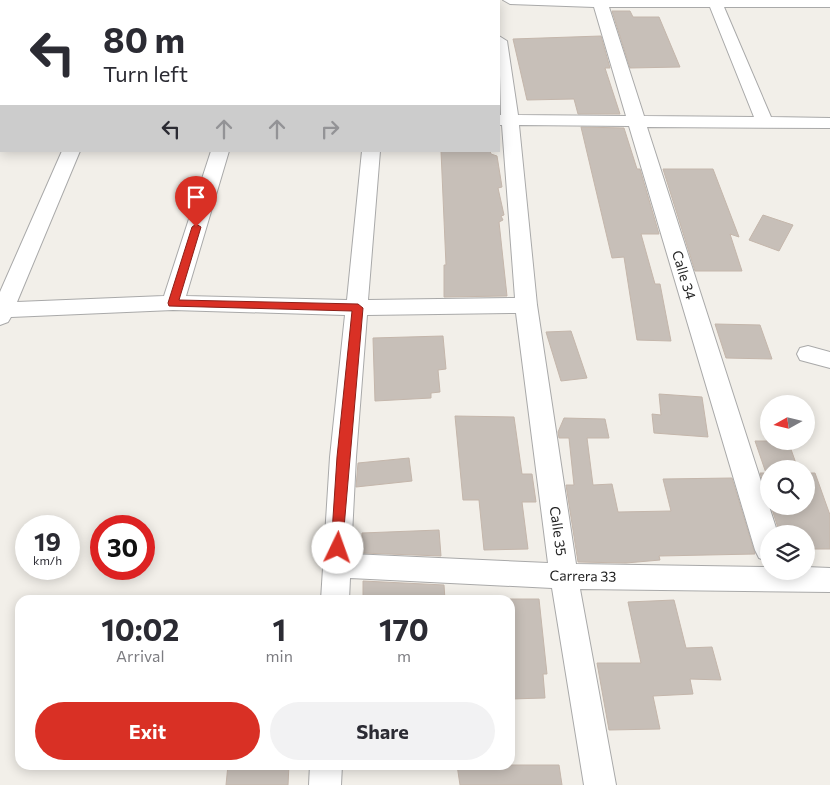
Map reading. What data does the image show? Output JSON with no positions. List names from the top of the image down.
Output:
{
  "streets": {
    "street": ["Calle 34", "Calle 35", "Carrera 33"]
  },
  "crossings": [
    ["Calle 35", "Carrera 33"]
  ],
  "north": "left",
  "page": {
    "turn": ["80 m", "Turn left"],
    "speed": "19 km/h",
    "limit": "30",
    "eta": [
      "10:02",
      "Arrival",
      "1",
      "min",
      "170",
      "m"
    ],
    "buttons": ["Exit", "Share"]
  }
}
